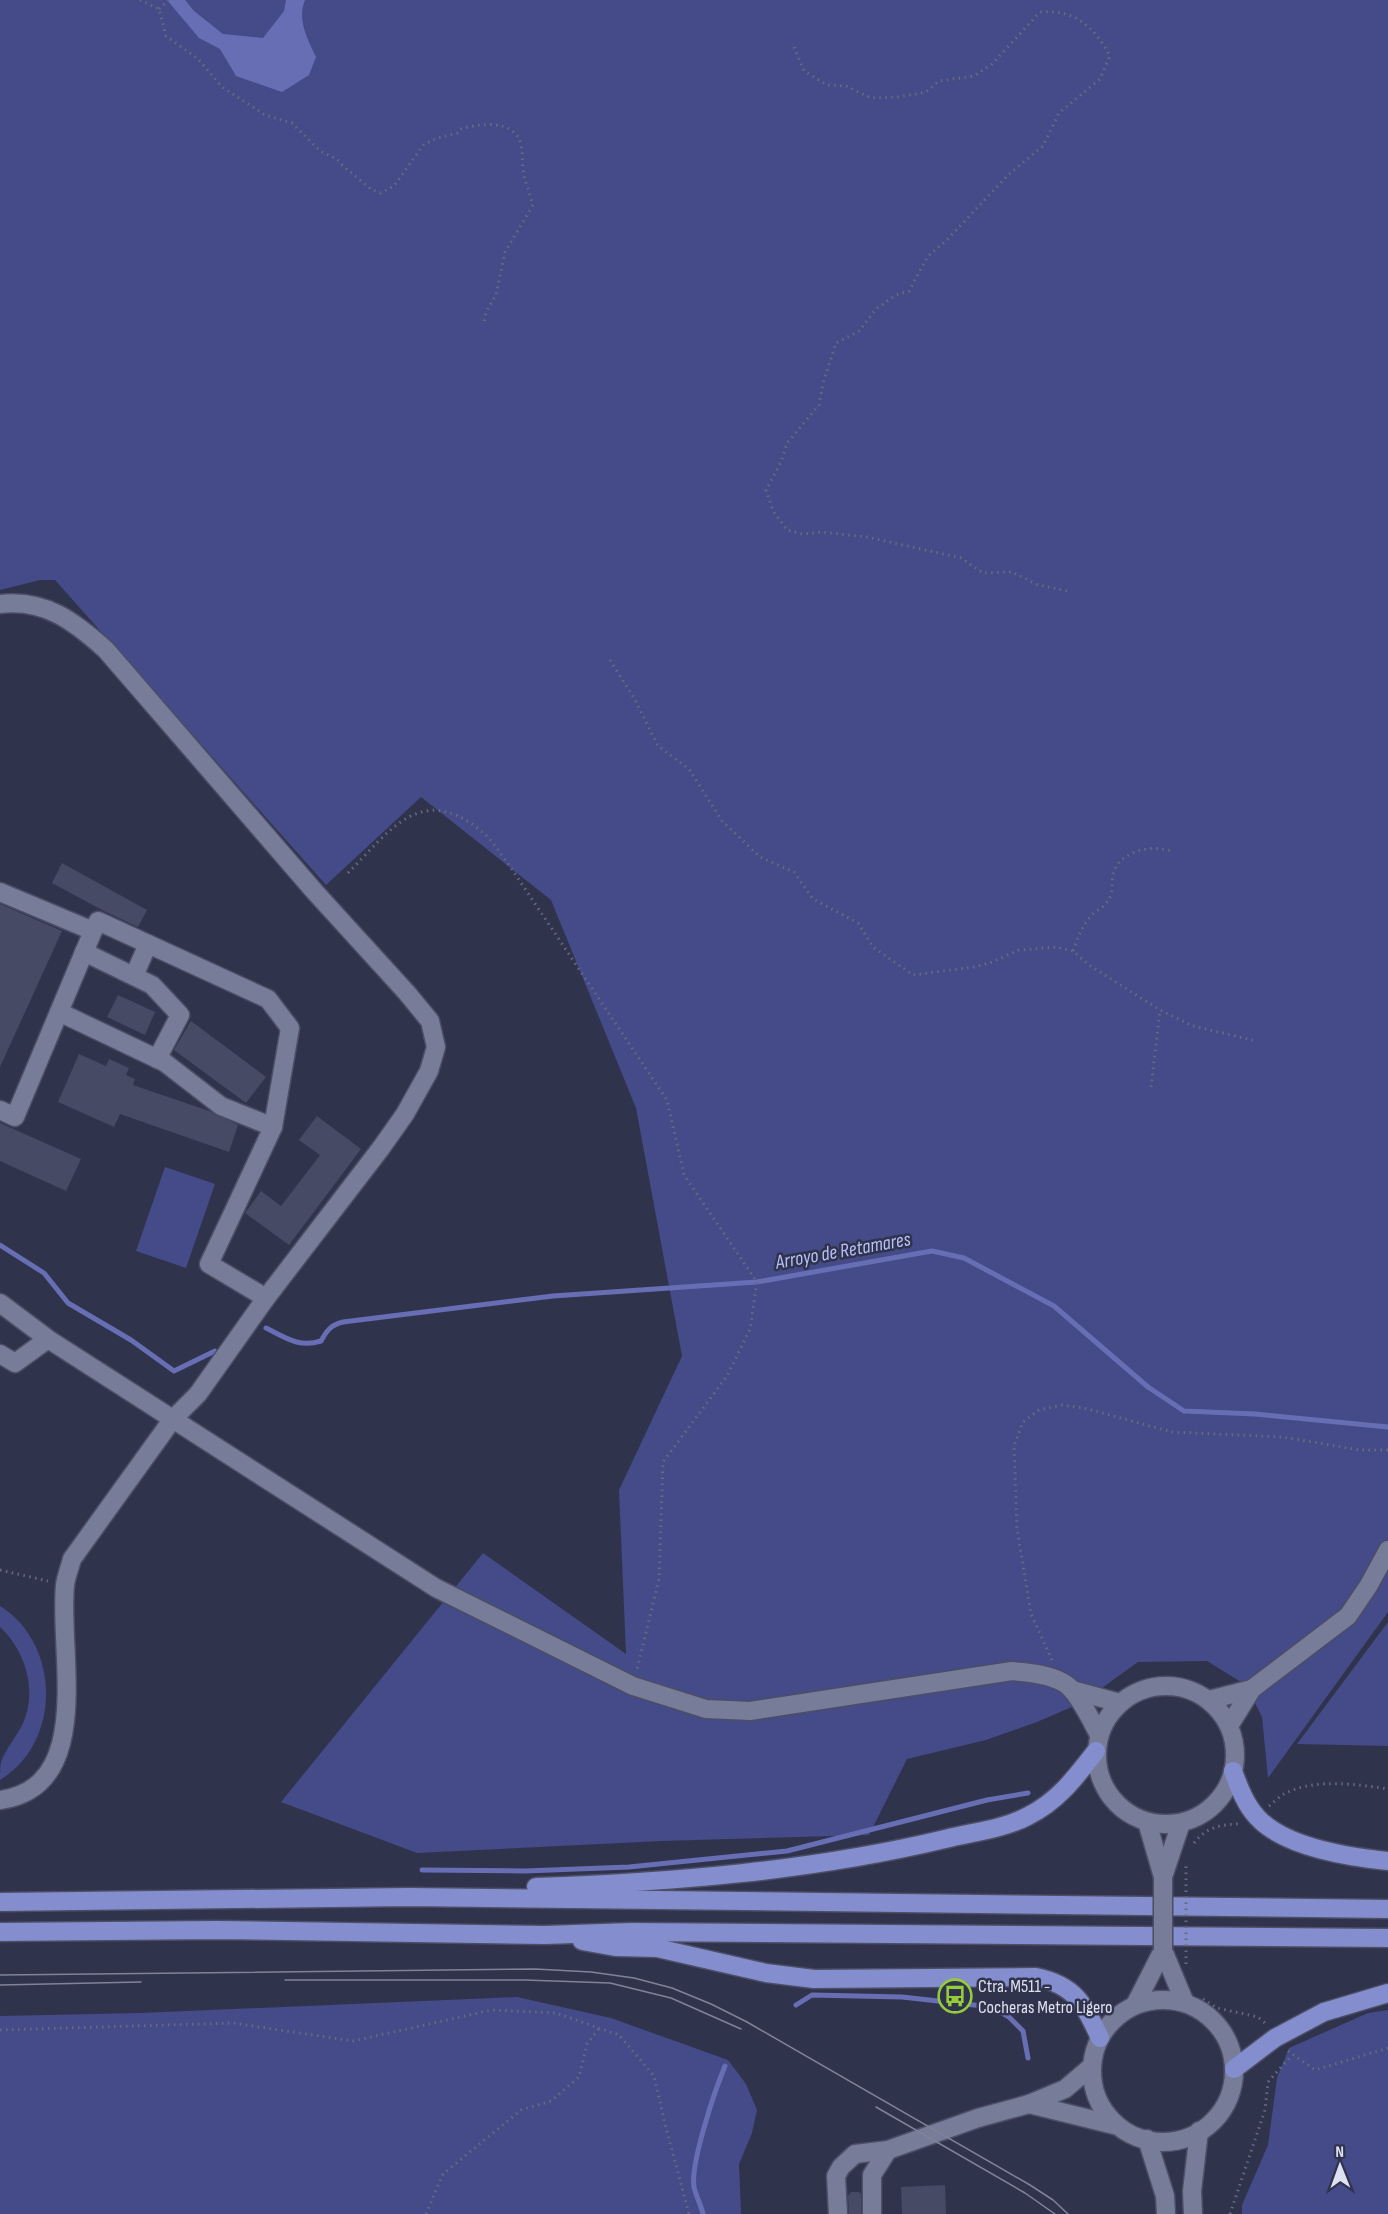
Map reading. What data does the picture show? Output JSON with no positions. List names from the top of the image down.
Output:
{
  "water": ["Arroyo de Retamares"],
  "places": {
    "bus stop": ["Ctra. M511 - Cocheras Metro Ligero"]
  },
  "north": "top"
}
